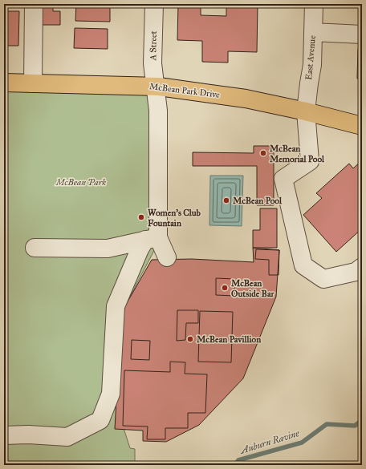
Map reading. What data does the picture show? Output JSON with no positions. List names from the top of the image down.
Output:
{
  "streets": {
    "main road": ["McBean Park Drive"],
    "street": ["A Street", "East Avenue"]
  },
  "crossings": [
    ["A Street", "McBean Park Drive"],
    ["East Avenue", "McBean Park Drive"]
  ],
  "water": ["Auburn Ravine"],
  "parks": ["McBean Park"],
  "places": [
    "McBean Memorial Pool",
    "McBean Pool",
    "Women's Club Fountain",
    "McBean Outside Bar",
    "McBean Pavillion"
  ]
}
